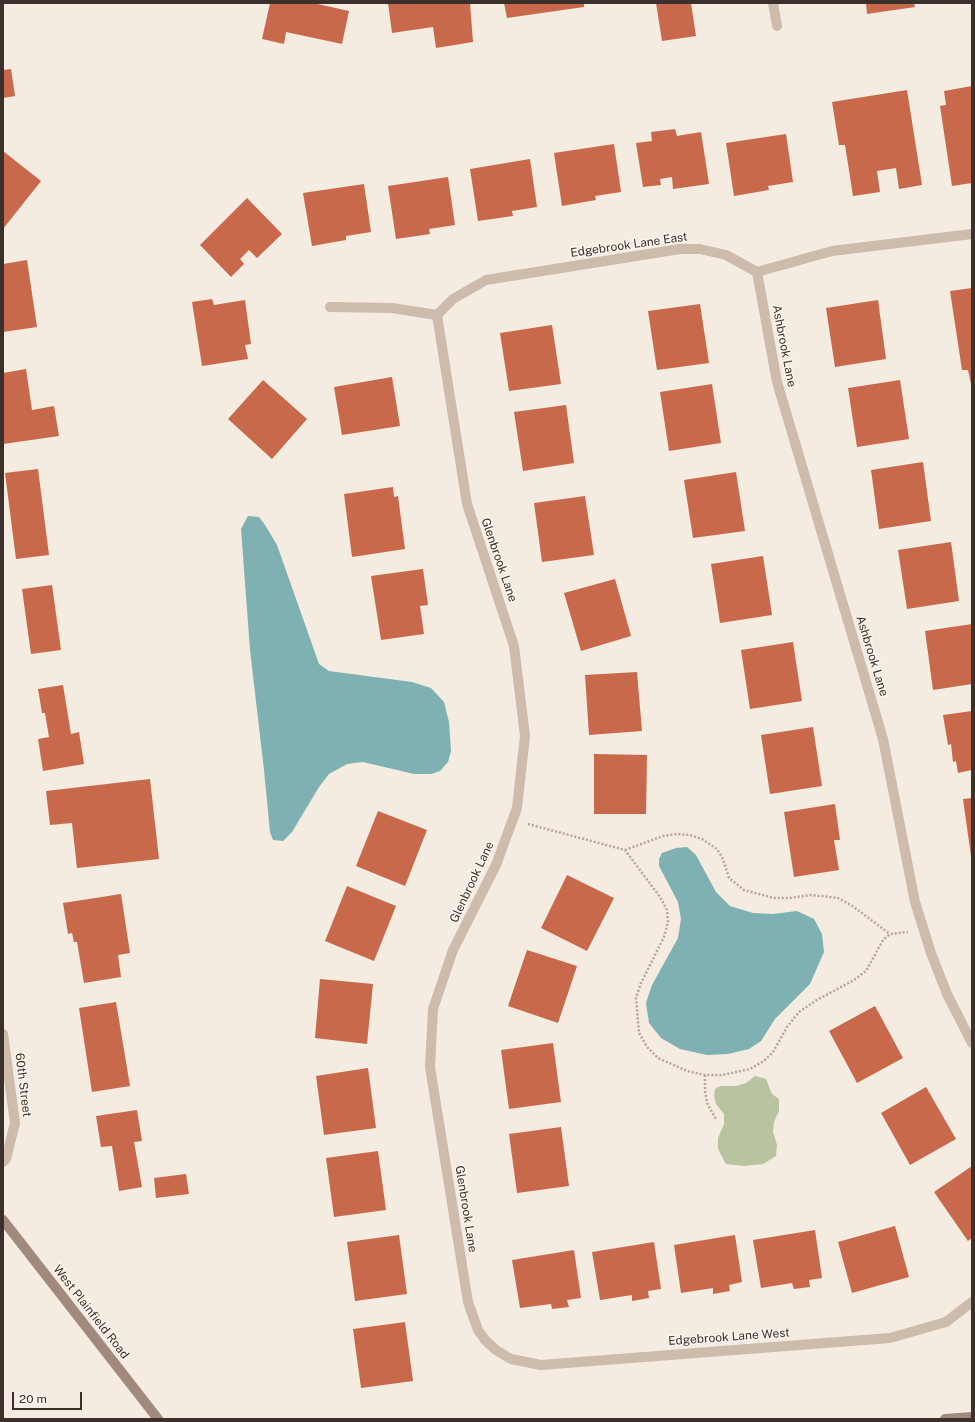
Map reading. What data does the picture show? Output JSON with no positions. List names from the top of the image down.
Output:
{
  "streets": {
    "main road": ["West Plainfield Road"],
    "street": [
      "Edgebrook Lane East",
      "Ashbrook Lane",
      "Glenbrook Lane",
      "60th Street",
      "Edgebrook Lane West"
    ]
  },
  "crossings": [
    ["Edgebrook Lane East", "Ashbrook Lane"],
    ["Edgebrook Lane East", "Glenbrook Lane"],
    ["Glenbrook Lane", "Edgebrook Lane West"]
  ],
  "scale_bar": "20 m"
}
